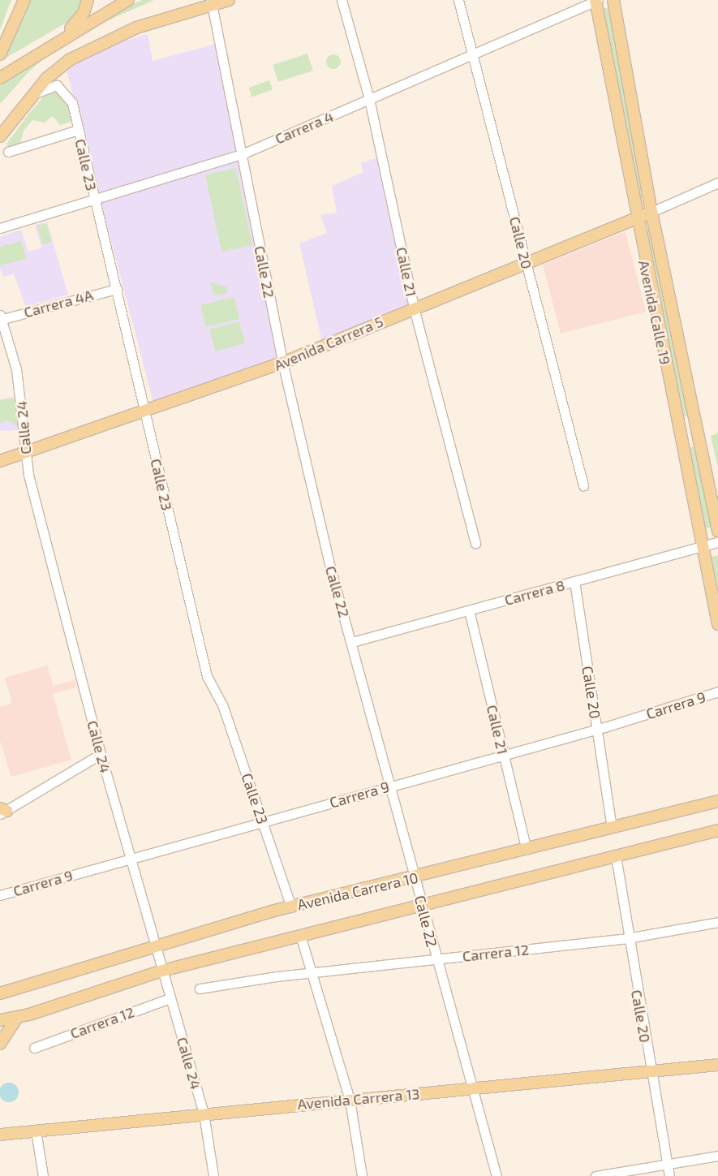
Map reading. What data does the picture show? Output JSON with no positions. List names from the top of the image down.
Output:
{
  "streets": {
    "main road": [
      "Avenida Calle 19",
      "Avenida Carrera 5",
      "Avenida Carrera 10",
      "Avenida Carrera 13"
    ],
    "street": [
      "Carrera 4",
      "Calle 23",
      "Calle 20",
      "Calle 22",
      "Calle 21",
      "Carrera 4A",
      "Calle 24",
      "Carrera 8",
      "Carrera 9",
      "Carrera 12"
    ]
  },
  "crossings": [
    ["Carrera 4", "Calle 23"],
    ["Carrera 4", "Calle 20"],
    ["Carrera 4", "Calle 22"],
    ["Carrera 4", "Calle 21"],
    ["Carrera 4", "Avenida Calle 19"],
    ["Calle 23", "Carrera 4A"],
    ["Calle 23", "Avenida Carrera 5"],
    ["Calle 23", "Carrera 9"],
    ["Calle 23", "Avenida Carrera 10"],
    ["Calle 20", "Avenida Carrera 5"],
    ["Calle 20", "Carrera 8"],
    ["Calle 20", "Carrera 9"],
    ["Calle 20", "Avenida Carrera 10"],
    ["Calle 20", "Carrera 12"],
    ["Calle 20", "Avenida Carrera 13"],
    ["Calle 22", "Avenida Carrera 5"],
    ["Calle 22", "Carrera 8"],
    ["Calle 22", "Carrera 9"],
    ["Calle 22", "Avenida Carrera 10"],
    ["Calle 22", "Carrera 12"],
    ["Calle 22", "Avenida Carrera 13"],
    ["Calle 21", "Avenida Carrera 5"],
    ["Calle 21", "Carrera 8"],
    ["Calle 21", "Carrera 9"],
    ["Calle 21", "Avenida Carrera 10"],
    ["Carrera 4A", "Calle 24"],
    ["Avenida Calle 19", "Avenida Carrera 5"],
    ["Avenida Calle 19", "Carrera 8"],
    ["Avenida Carrera 5", "Calle 24"],
    ["Calle 24", "Carrera 9"],
    ["Calle 24", "Avenida Carrera 10"],
    ["Calle 24", "Carrera 12"],
    ["Calle 24", "Avenida Carrera 13"]
  ]
}
